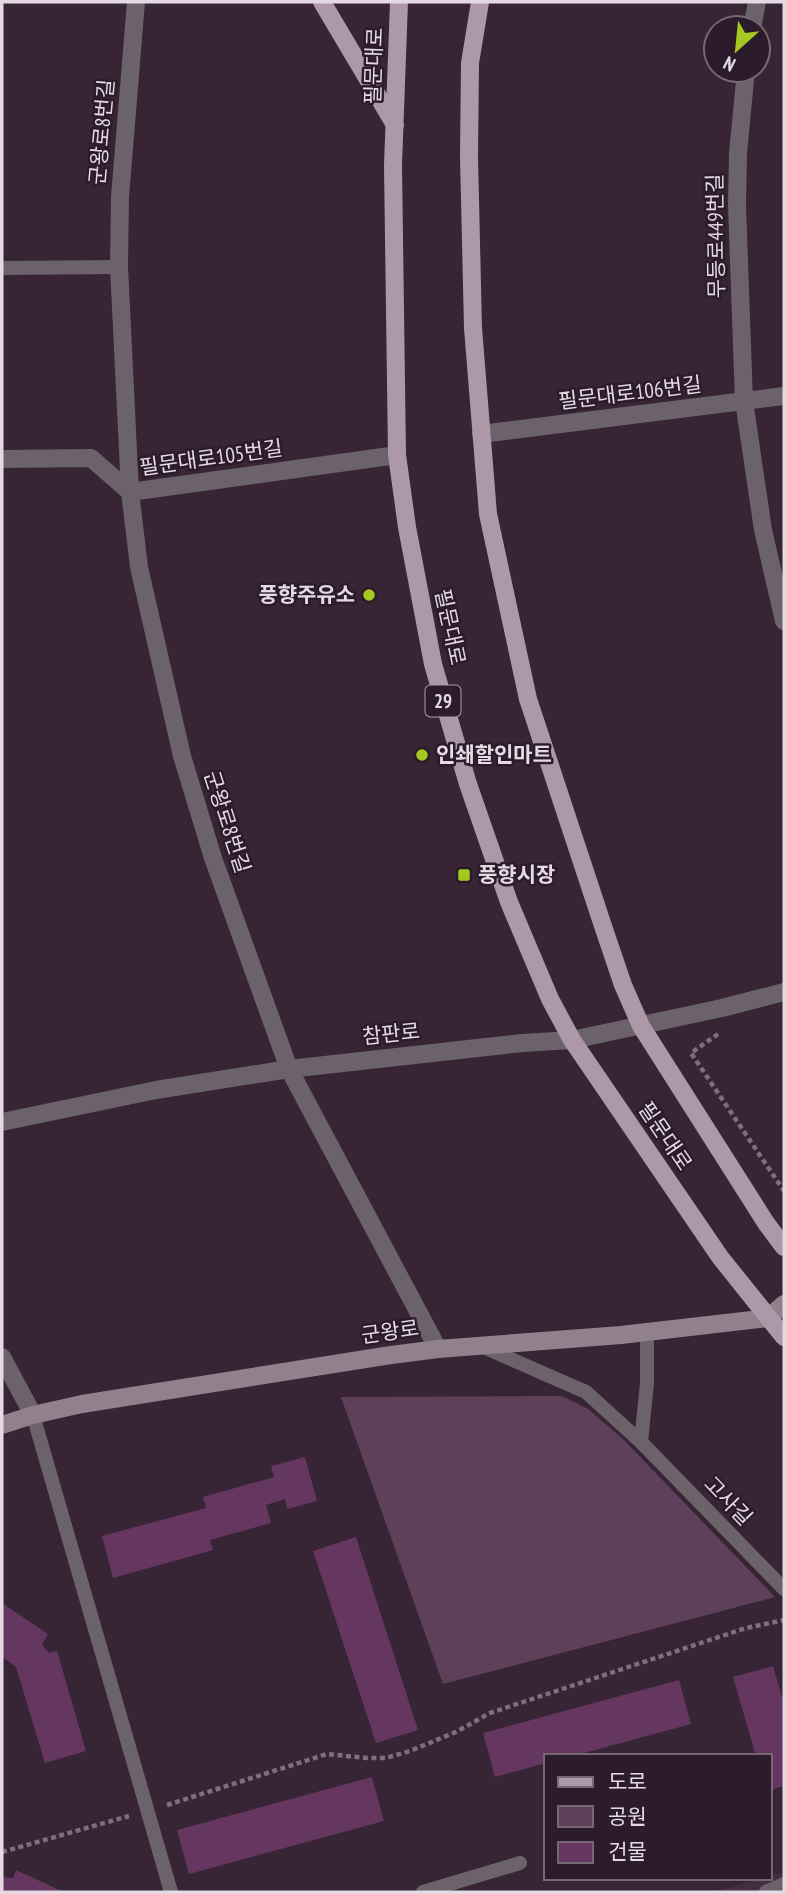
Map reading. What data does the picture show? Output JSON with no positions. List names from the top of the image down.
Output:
{
  "streets": {
    "main road": ["필문대로", "29", "군왕로"],
    "street": [
      "군왕로8번길",
      "무등로449번길",
      "필문대로106번길",
      "필문대로105번길",
      "참판로"
    ],
    "lane": ["고사길"]
  },
  "crossings": [
    ["필문대로", "필문대로106번길"],
    ["필문대로", "필문대로105번길"],
    ["필문대로", "참판로"],
    ["필문대로", "군왕로"],
    ["군왕로8번길", "필문대로105번길"],
    ["군왕로8번길", "참판로"],
    ["군왕로8번길", "군왕로"],
    ["무등로449번길", "필문대로106번길"],
    ["군왕로", "고사길"]
  ],
  "places": {
    "other": ["풍향주유소", "인쇄할인마트"],
    "transit": ["풍향시장"]
  },
  "legend": ["도로", "공원", "건물"],
  "north": "bottom left"
}
